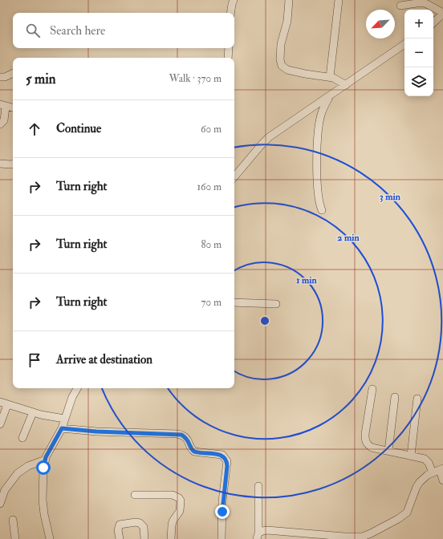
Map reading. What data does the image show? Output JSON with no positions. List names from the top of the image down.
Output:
{
  "north": "bottom left",
  "page": {
    "map_buttons": ["+", "−"],
    "search": "Search here",
    "heading": ["5 min", "Walk · 370 m"],
    "list": [
      ["Continue", "60 m"],
      ["Turn right", "160 m"],
      ["Turn right", "80 m"],
      ["Turn right", "70 m"],
      "Arrive at destination"
    ]
  },
  "rings": ["3 min", "2 min", "1 min"]
}
